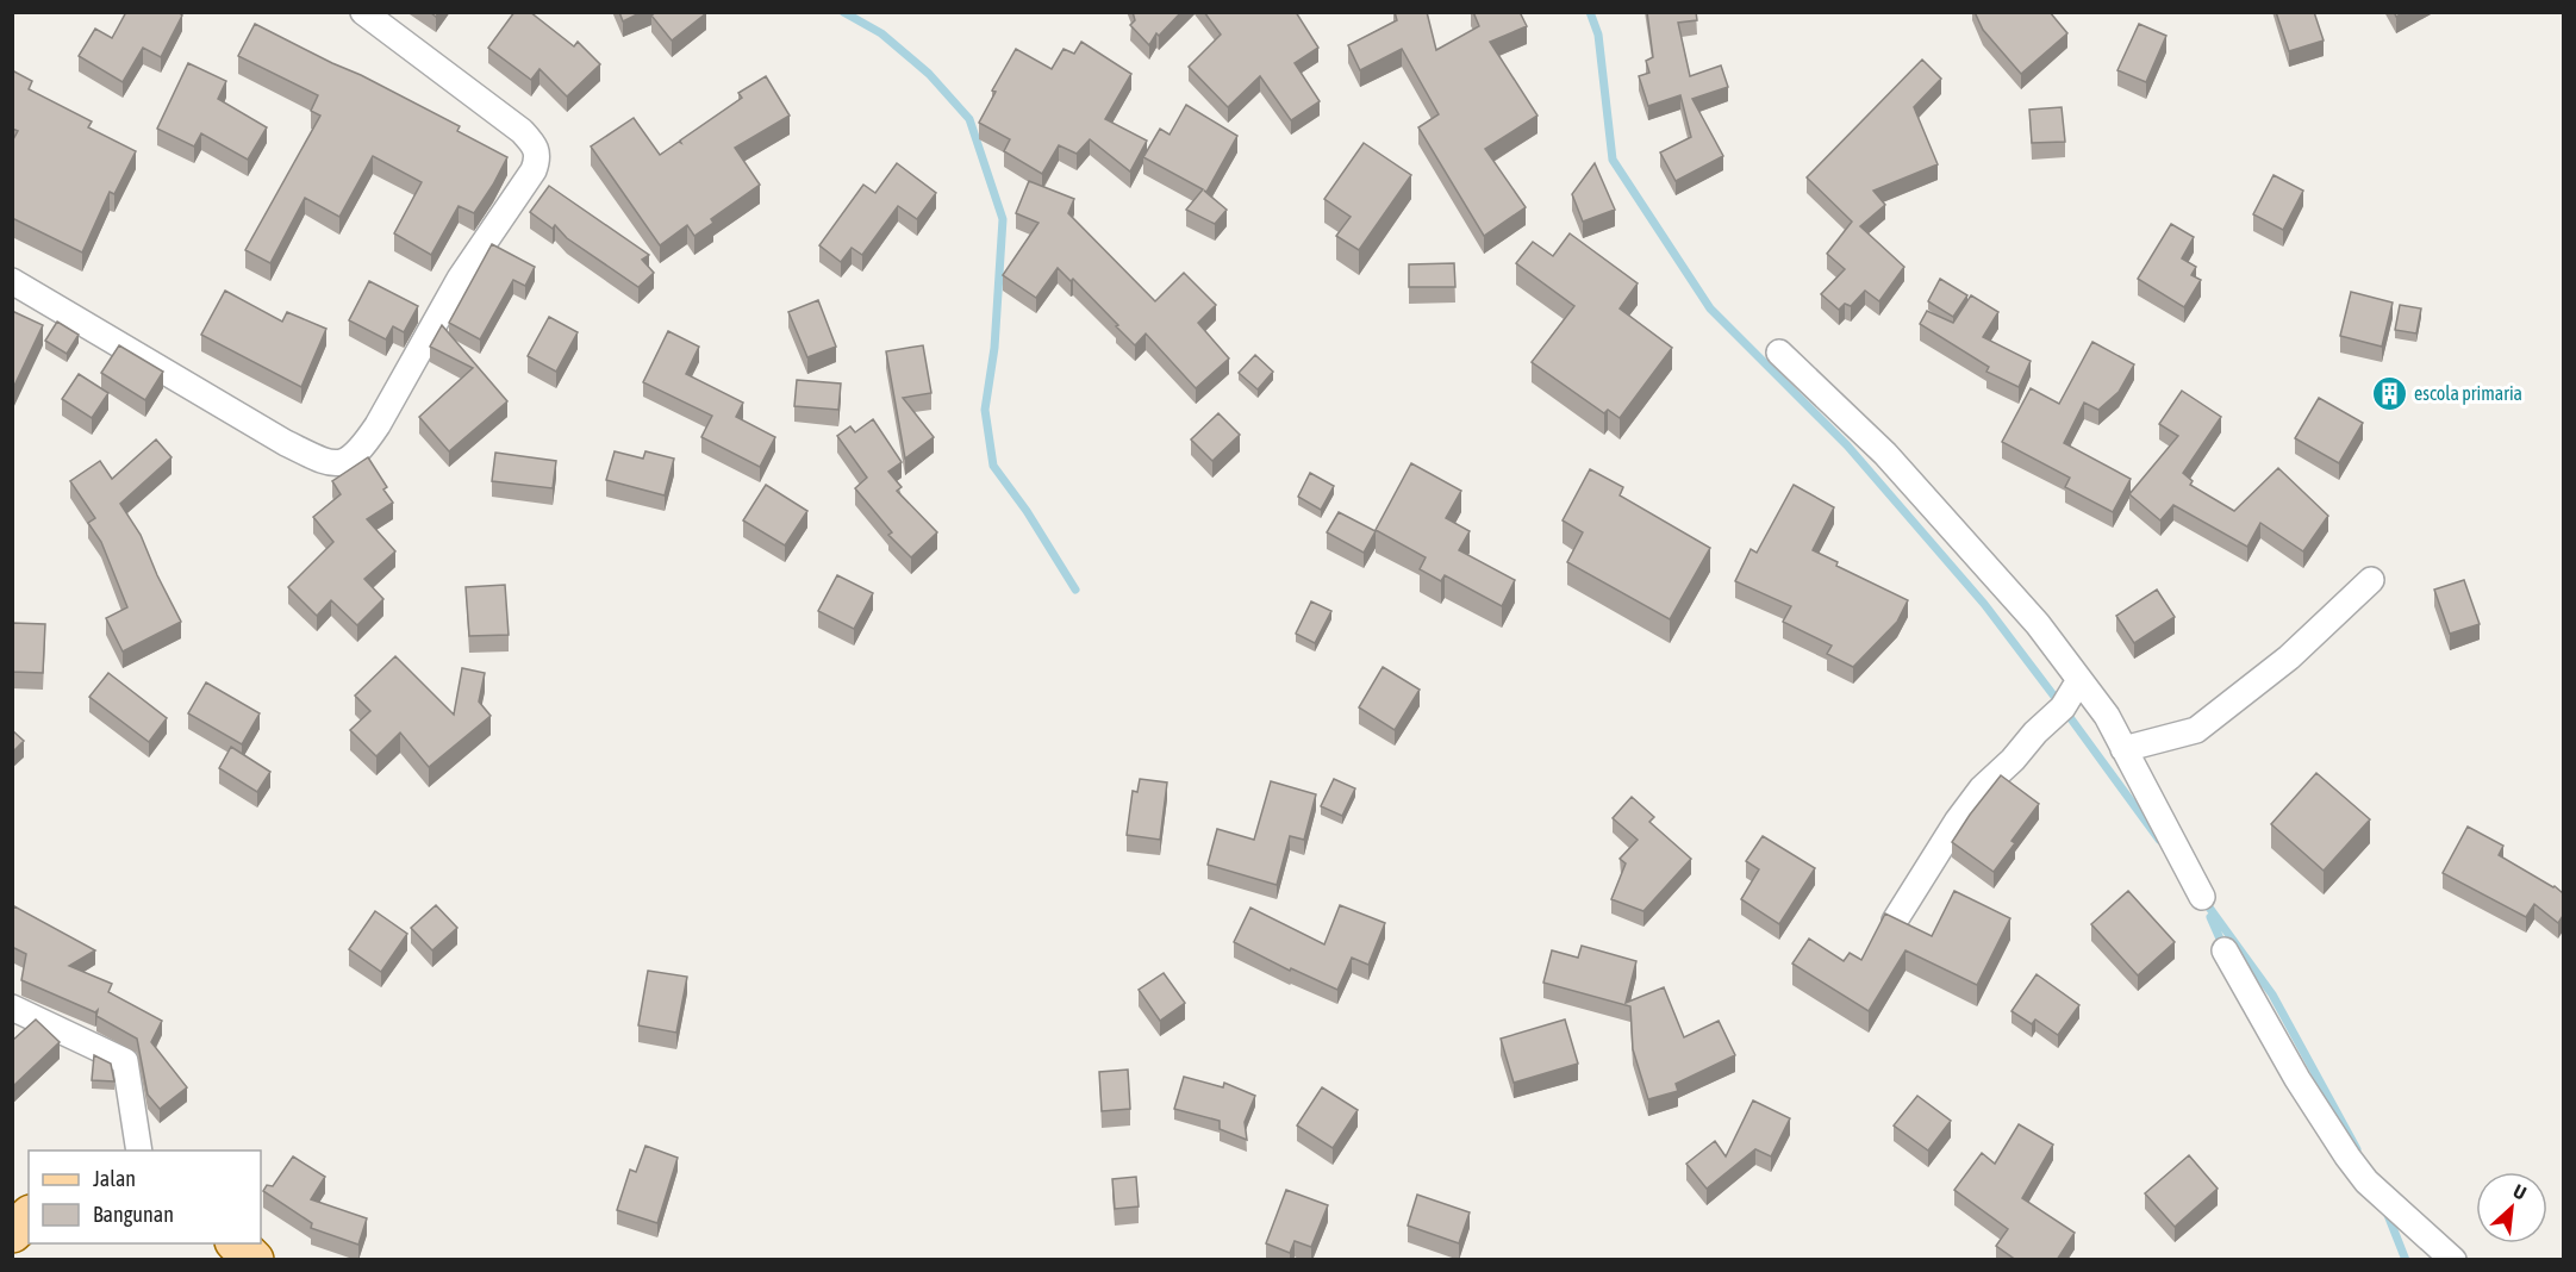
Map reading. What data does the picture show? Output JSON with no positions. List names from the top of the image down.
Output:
{
  "places": {
    "building": ["escola primaria"]
  },
  "legend": ["Jalan", "Bangunan"],
  "north": "top right"
}
